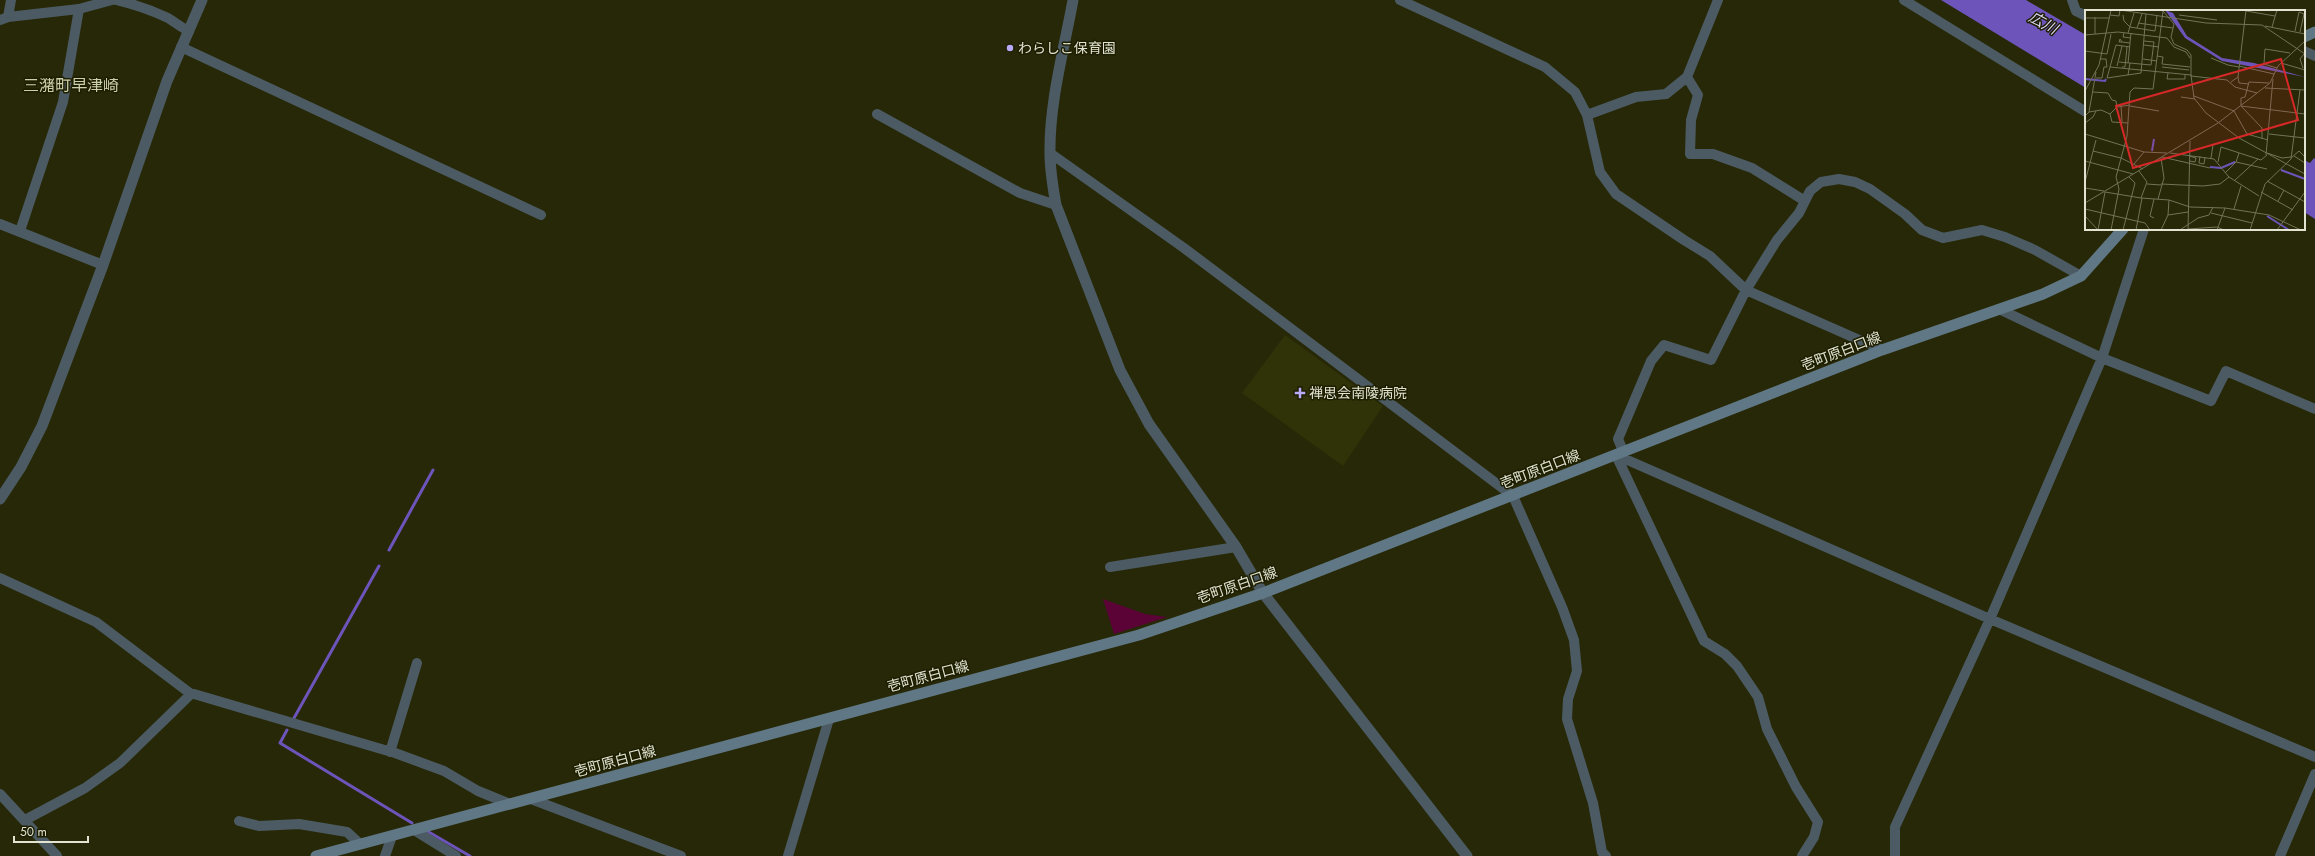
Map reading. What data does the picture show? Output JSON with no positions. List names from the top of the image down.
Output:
{
  "streets": {
    "main road": ["壱町原白口線"]
  },
  "districts": ["三潴町早津崎"],
  "water": ["広川"],
  "places": {
    "other": ["わらしこ保育園"],
    "health": ["禅思会南陵病院"]
  },
  "scale_bar": "50 m"
}
